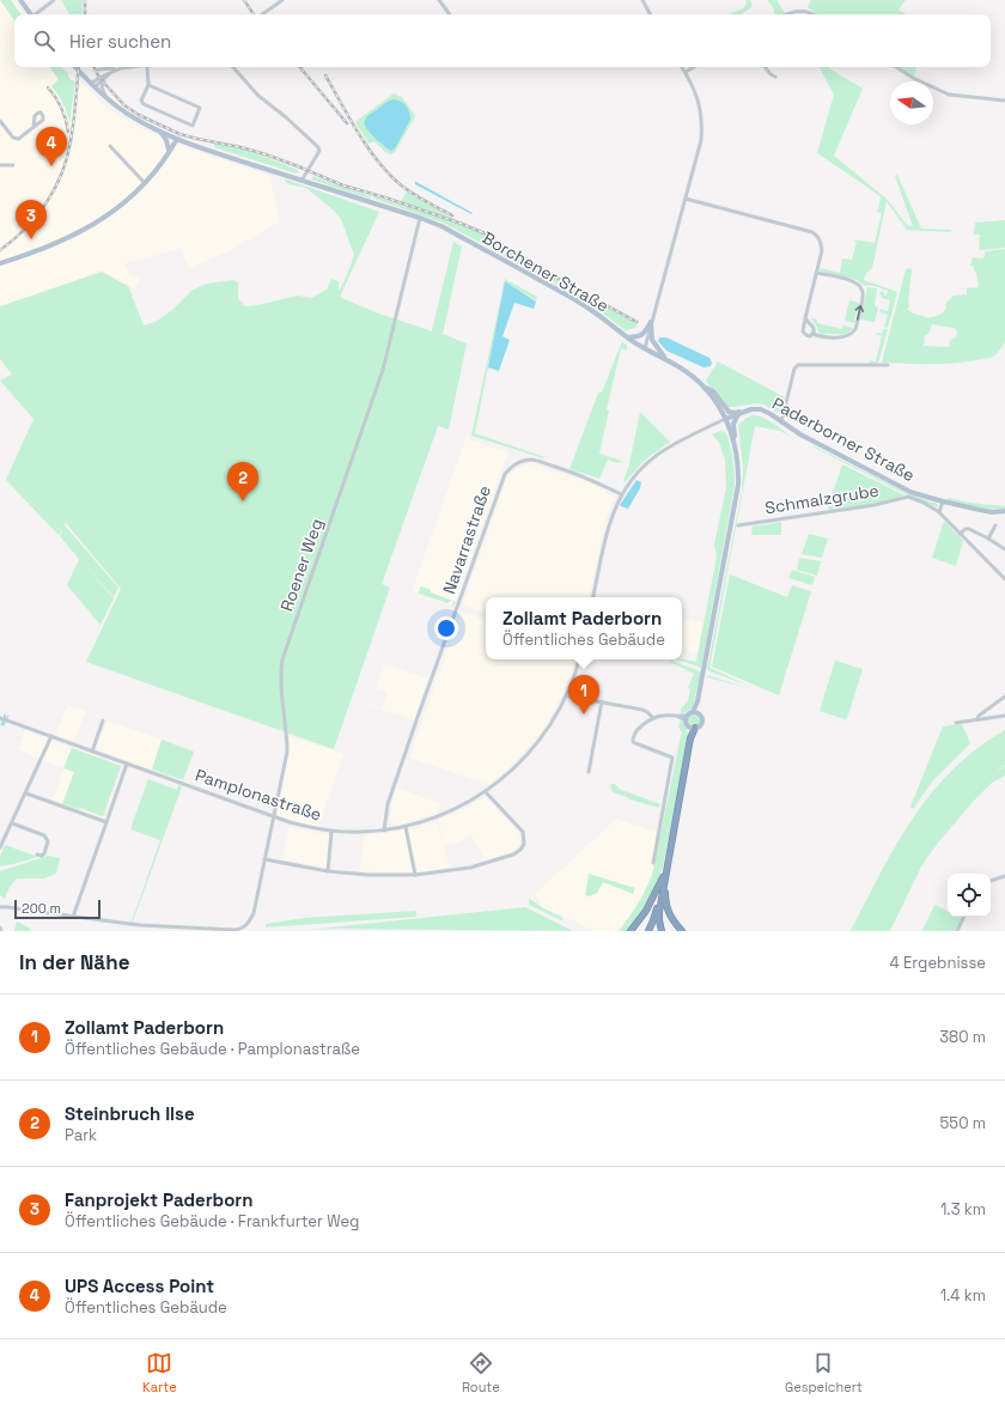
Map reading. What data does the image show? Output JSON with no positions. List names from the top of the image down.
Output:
{
  "streets": {
    "main road": ["Borchener Straße", "Paderborner Straße"],
    "street": [
      "Schmalzgrube",
      "Navarrastraße",
      "Roener Weg",
      "Pamplonastraße"
    ]
  },
  "crossings": [
    ["Borchener Straße", "Paderborner Straße"],
    ["Borchener Straße", "Roener Weg"],
    ["Navarrastraße", "Pamplonastraße"],
    ["Roener Weg", "Pamplonastraße"]
  ],
  "scale_bar": "200 m",
  "north": "left",
  "page": {
    "search": "Hier suchen",
    "pins": [
      "4",
      "3",
      "2",
      "1"
    ],
    "popup": ["Zollamt Paderborn", "Öffentliches Gebäude"],
    "scale": "200 m",
    "heading": ["In der Nähe", "4 Ergebnisse"],
    "list": [
      {
        "mark": "1",
        "name": "Zollamt Paderborn",
        "note": "Öffentliches Gebäude · Pamplonastraße",
        "value": "380 m"
      },
      {
        "mark": "2",
        "name": "Steinbruch Ilse",
        "note": "Park",
        "value": "550 m"
      },
      {
        "mark": "3",
        "name": "Fanprojekt Paderborn",
        "note": "Öffentliches Gebäude · Frankfurter Weg",
        "value": "1.3 km"
      },
      {
        "mark": "4",
        "name": "UPS Access Point",
        "note": "Öffentliches Gebäude",
        "value": "1.4 km"
      }
    ],
    "nav": ["Karte", "Route", "Gespeichert"]
  }
}
